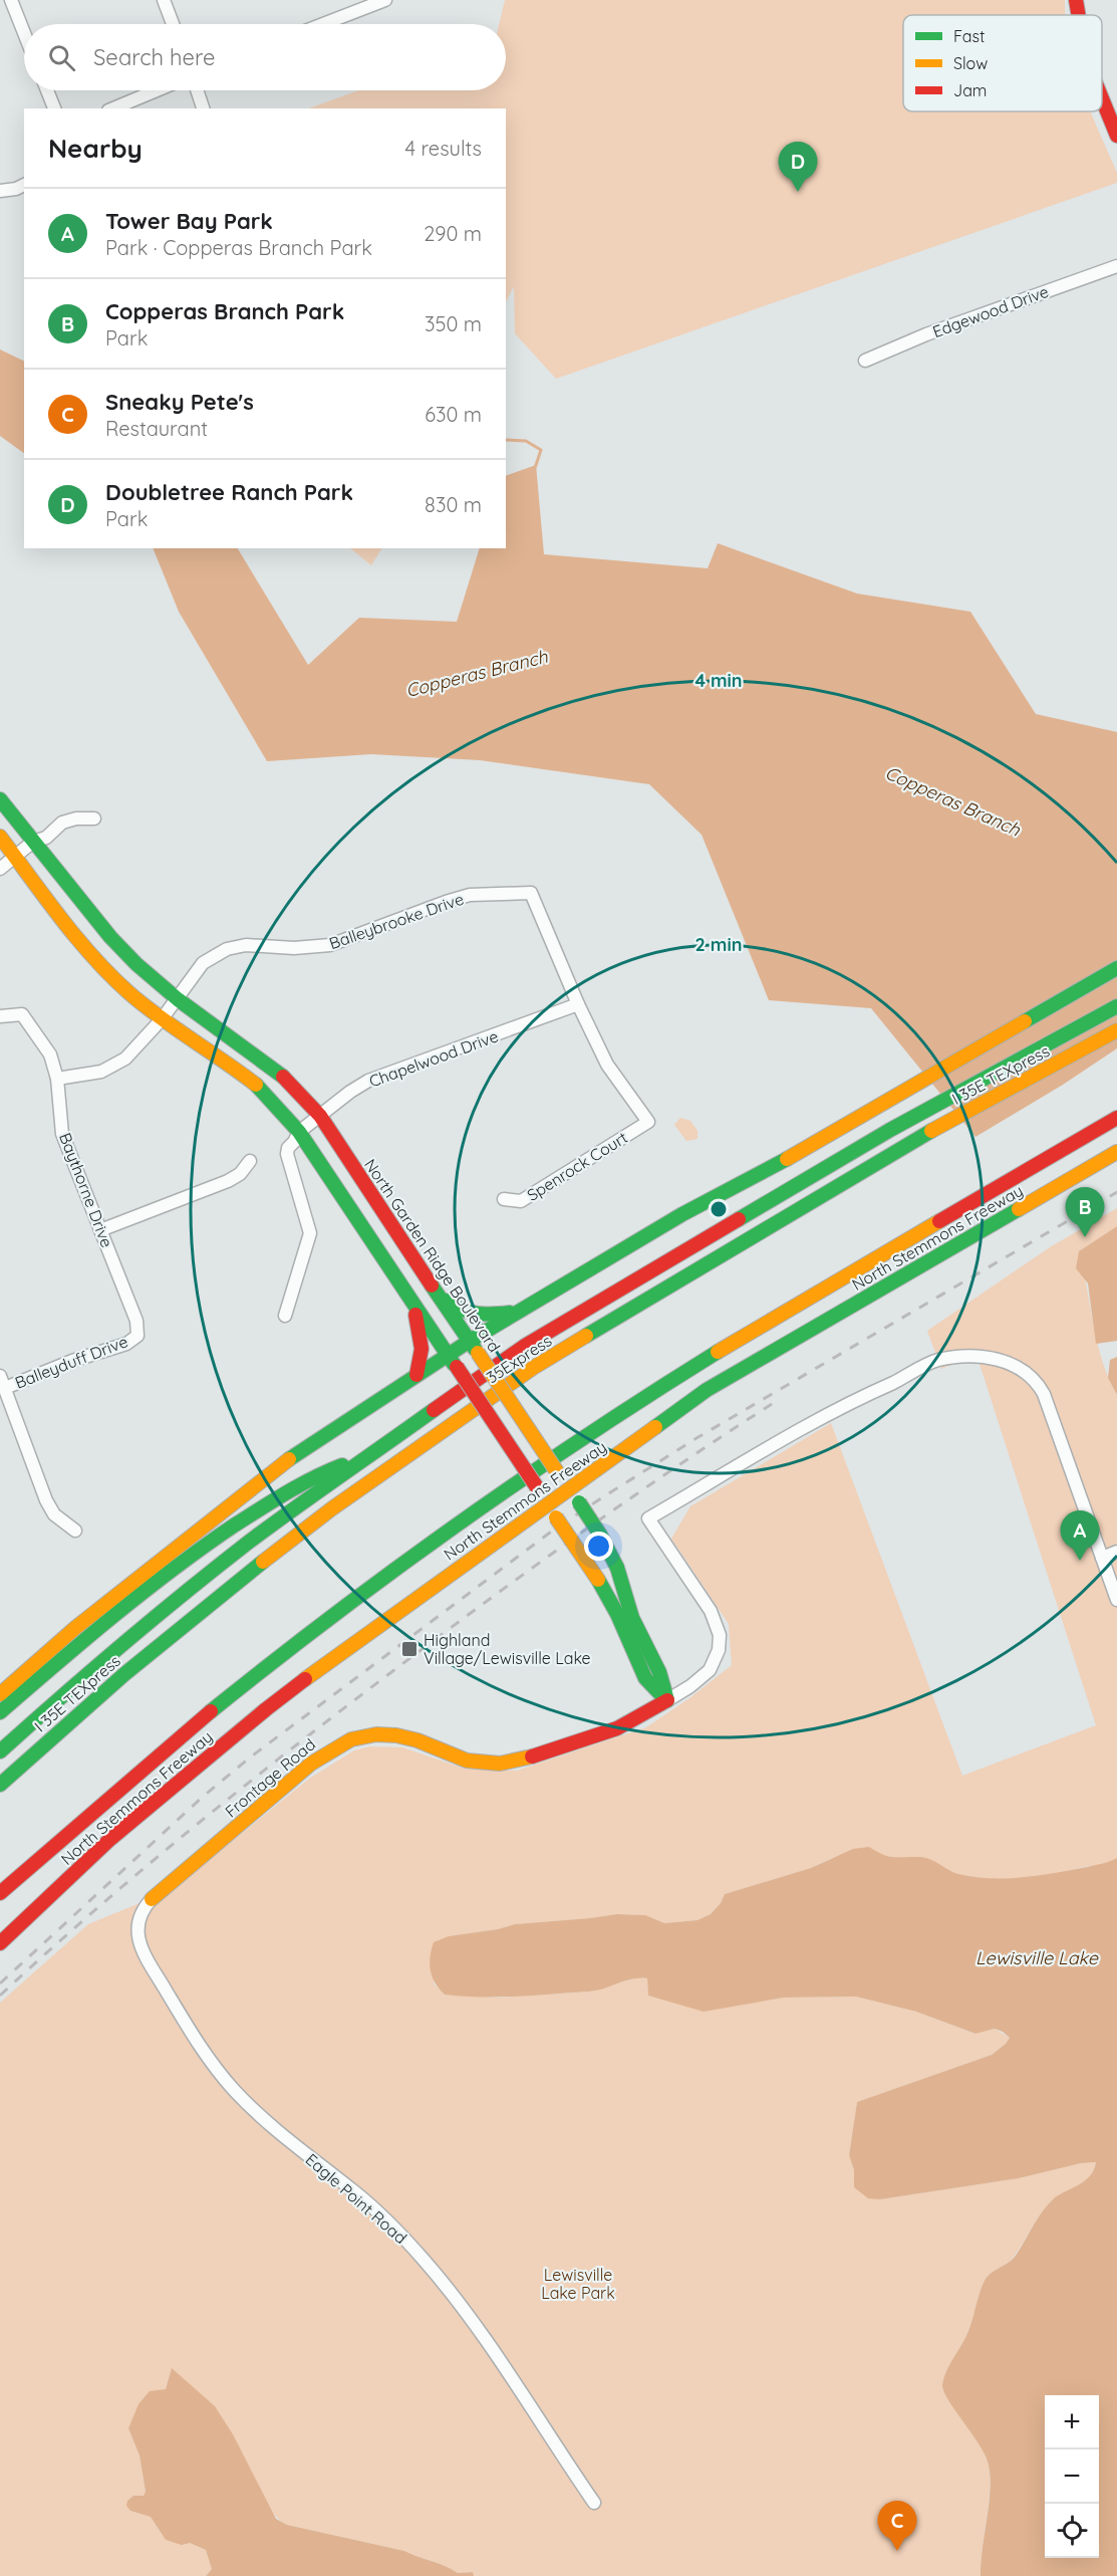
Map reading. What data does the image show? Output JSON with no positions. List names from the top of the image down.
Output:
{
  "streets": {
    "main road": [
      "I 35E TEXpress",
      "North Stemmons Freeway",
      "North Garden Ridge Boulevard",
      "35Express",
      "Frontage Road"
    ],
    "street": [
      "Edgewood Drive",
      "Balleybrooke Drive",
      "Chapelwood Drive",
      "Spenrock Court",
      "Baythorne Drive",
      "Balleyduff Drive",
      "Eagle Point Road"
    ]
  },
  "crossings": [
    ["Balleybrooke Drive", "Chapelwood Drive"],
    ["Balleybrooke Drive", "Spenrock Court"],
    ["Balleybrooke Drive", "Baythorne Drive"],
    ["Balleybrooke Drive", "North Garden Ridge Boulevard"],
    ["Chapelwood Drive", "North Garden Ridge Boulevard"],
    ["I 35E TEXpress", "35Express"],
    ["Baythorne Drive", "Balleyduff Drive"],
    ["North Stemmons Freeway", "North Garden Ridge Boulevard"],
    ["North Garden Ridge Boulevard", "Frontage Road"],
    ["Frontage Road", "Eagle Point Road"]
  ],
  "water": ["Copperas Branch", "Lewisville Lake"],
  "parks": ["Lewisville Lake Park"],
  "places": {
    "transit": ["Highland Village/Lewisville Lake"]
  },
  "legend": ["Fast", "Slow", "Jam"],
  "page": {
    "search": "Search here",
    "heading": ["Nearby", "4 results"],
    "pins": [
      "D",
      "B",
      "A",
      "C"
    ],
    "list": [
      {
        "mark": "A",
        "name": "Tower Bay Park",
        "note": "Park · Copperas Branch Park",
        "value": "290 m"
      },
      {
        "mark": "B",
        "name": "Copperas Branch Park",
        "note": "Park",
        "value": "350 m"
      },
      {
        "mark": "C",
        "name": "Sneaky Pete's",
        "note": "Restaurant",
        "value": "630 m"
      },
      {
        "mark": "D",
        "name": "Doubletree Ranch Park",
        "note": "Park",
        "value": "830 m"
      }
    ],
    "map_buttons": ["+", "−"]
  },
  "rings": ["4 min", "2 min"]
}
